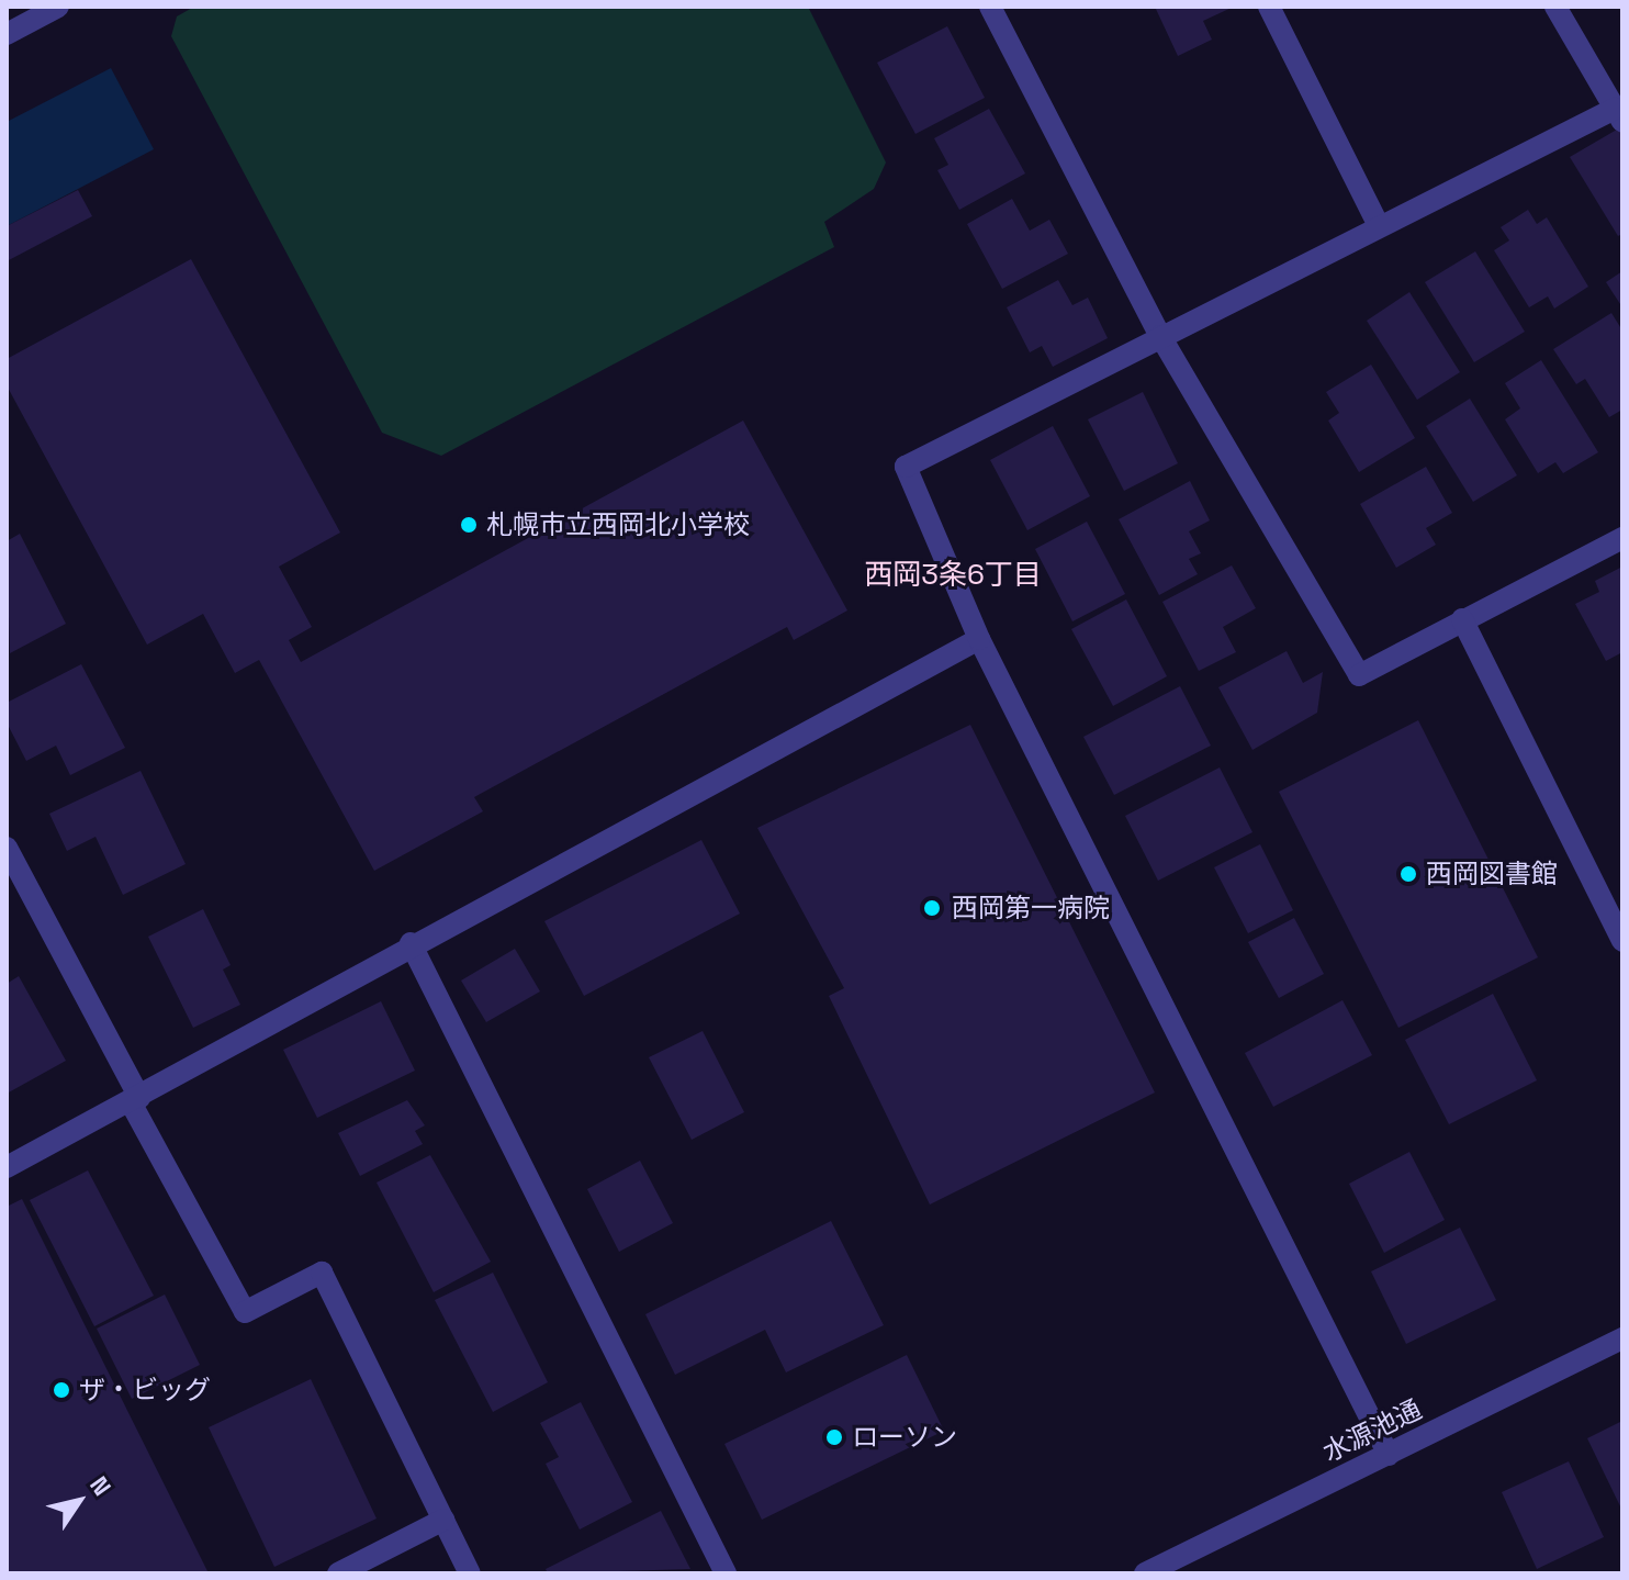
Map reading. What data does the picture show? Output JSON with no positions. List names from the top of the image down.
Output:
{
  "streets": {
    "street": ["水源池通"]
  },
  "districts": ["西岡3条6丁目"],
  "places": [
    "札幌市立西岡北小学校",
    "西岡図書館",
    "西岡第一病院",
    "ザ・ビッグ",
    "ローソン"
  ],
  "north": "top right"
}
